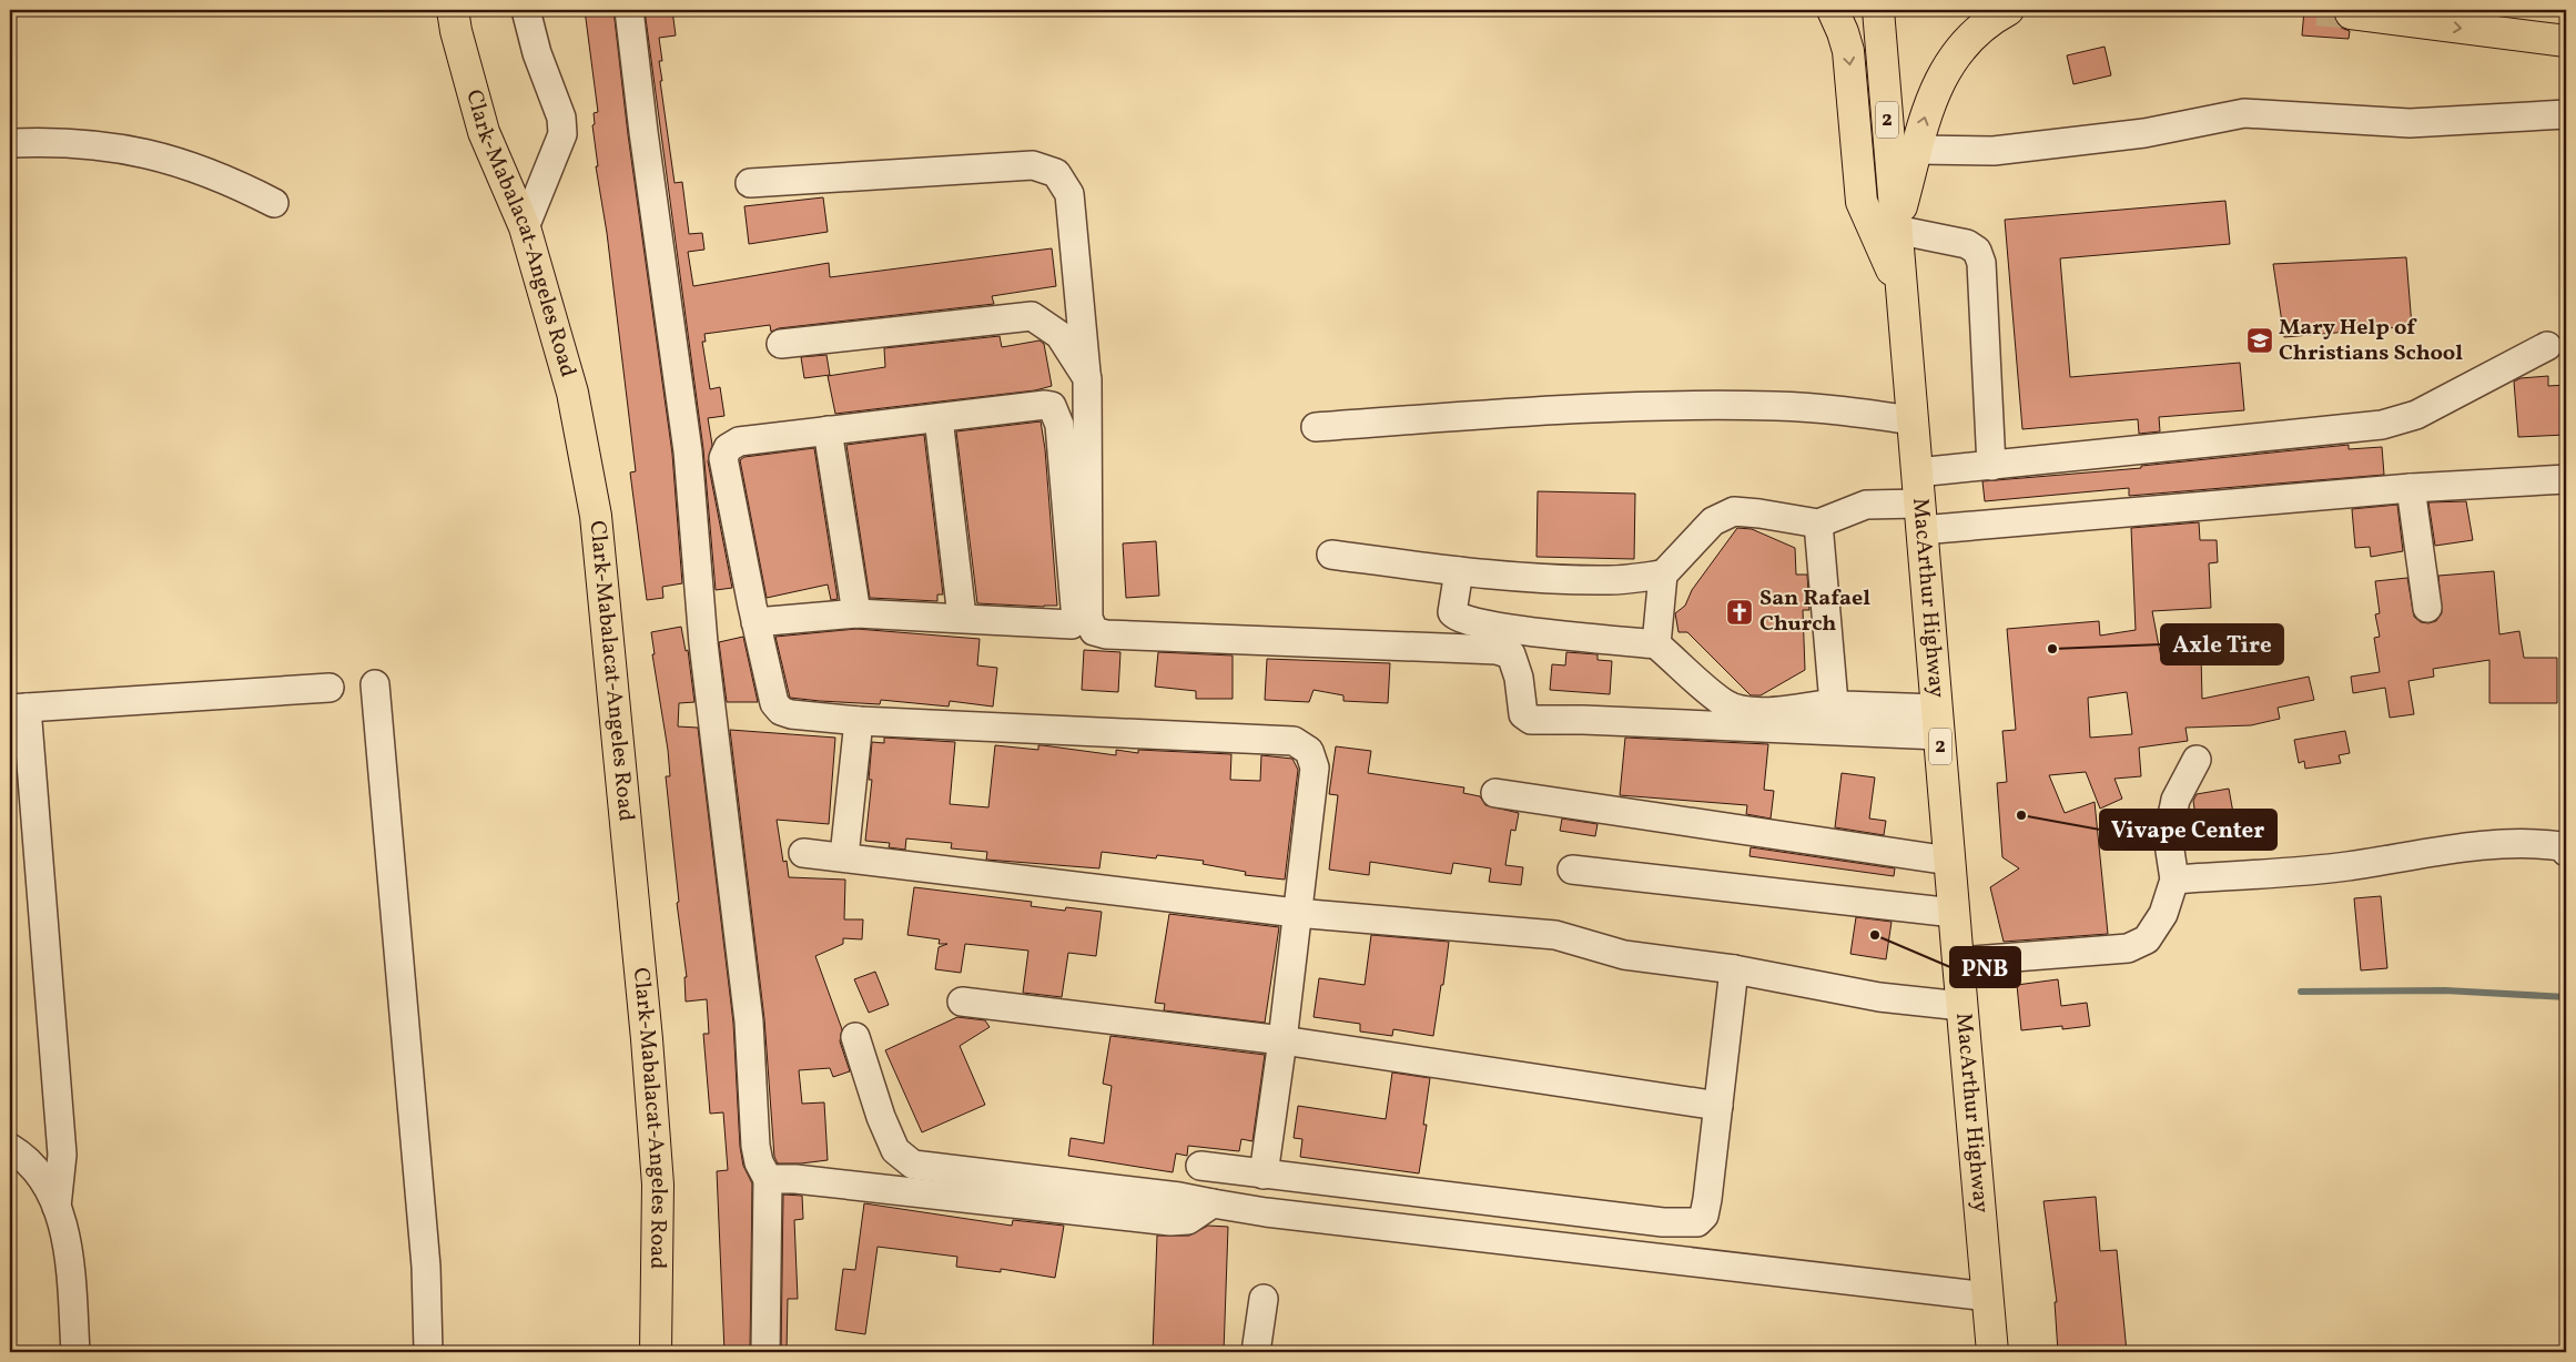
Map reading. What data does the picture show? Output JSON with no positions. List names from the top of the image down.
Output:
{
  "streets": {
    "main road": ["2", "Clark-Mabalacat-Angeles Road", "MacArthur Highway"]
  },
  "places": {
    "school or university": ["Mary Help of Christians School"],
    "church": ["San Rafael Church"],
    "other": ["Axle Tire", "Vivape Center", "PNB"]
  }
}
